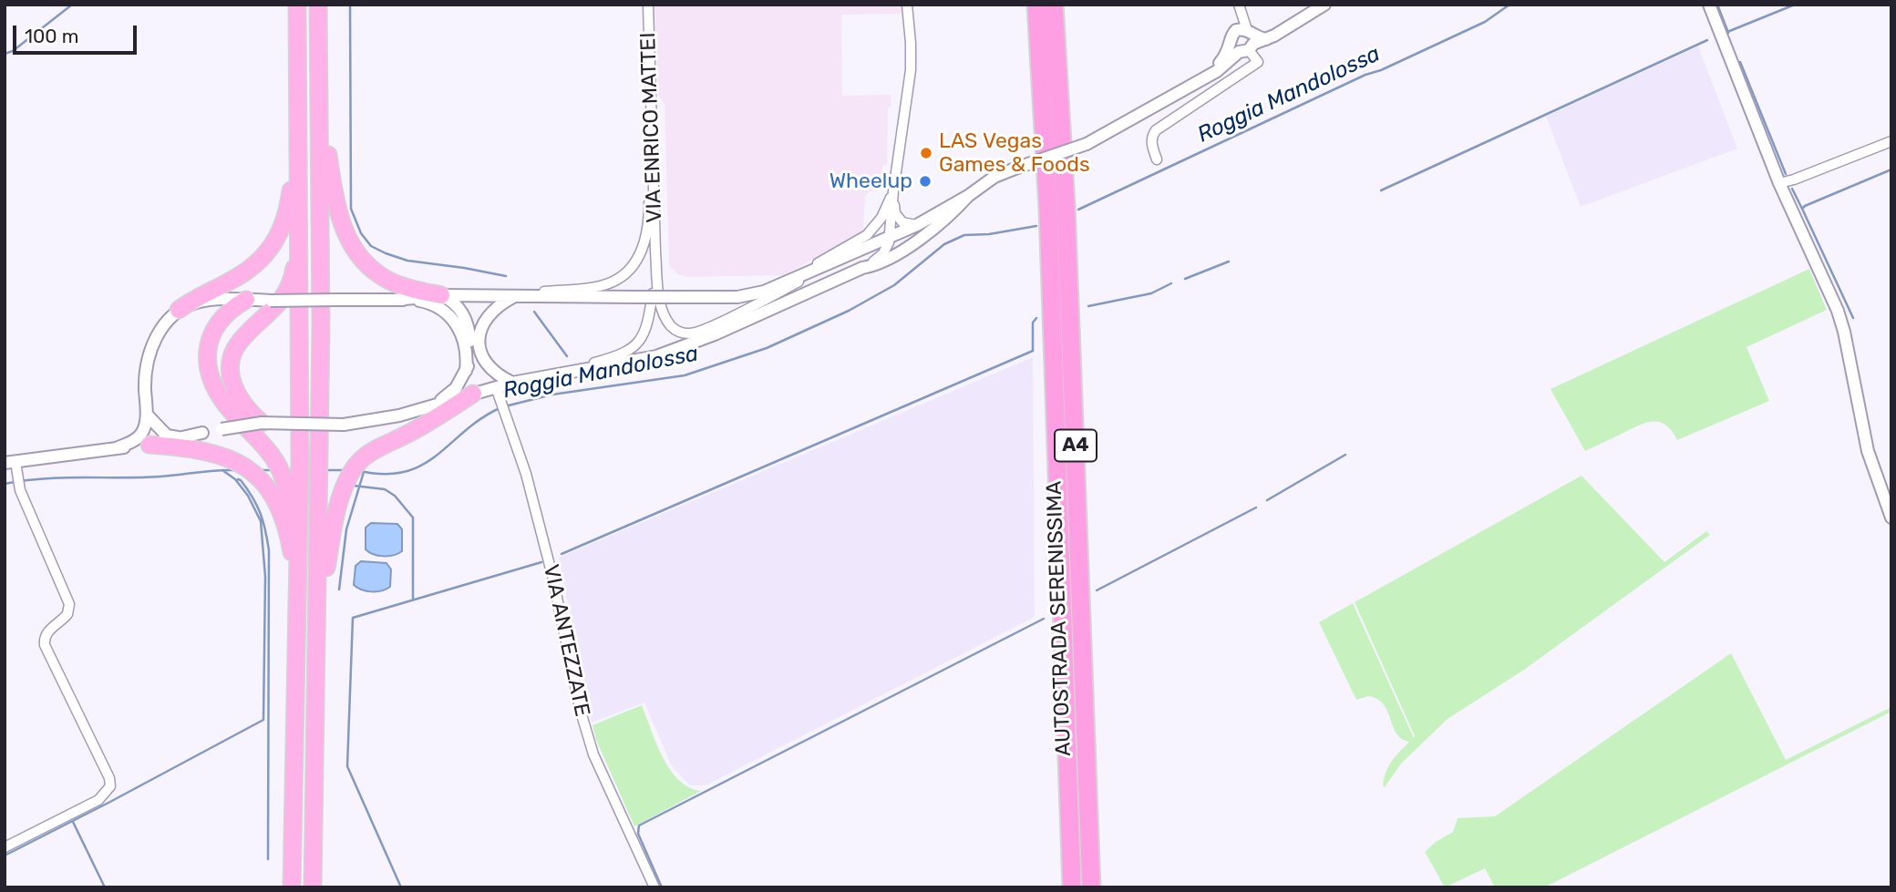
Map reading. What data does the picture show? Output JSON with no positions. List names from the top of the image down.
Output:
{
  "streets": {
    "highway": ["A4", "AUTOSTRADA SERENISSIMA"],
    "street": ["VIA ENRICO MATTEI", "VIA ANTEZZATE"]
  },
  "water": ["Roggia Mandolossa"],
  "places": ["LAS Vegas Games & Foods", "Wheelup"],
  "scale_bar": "100 m"
}
